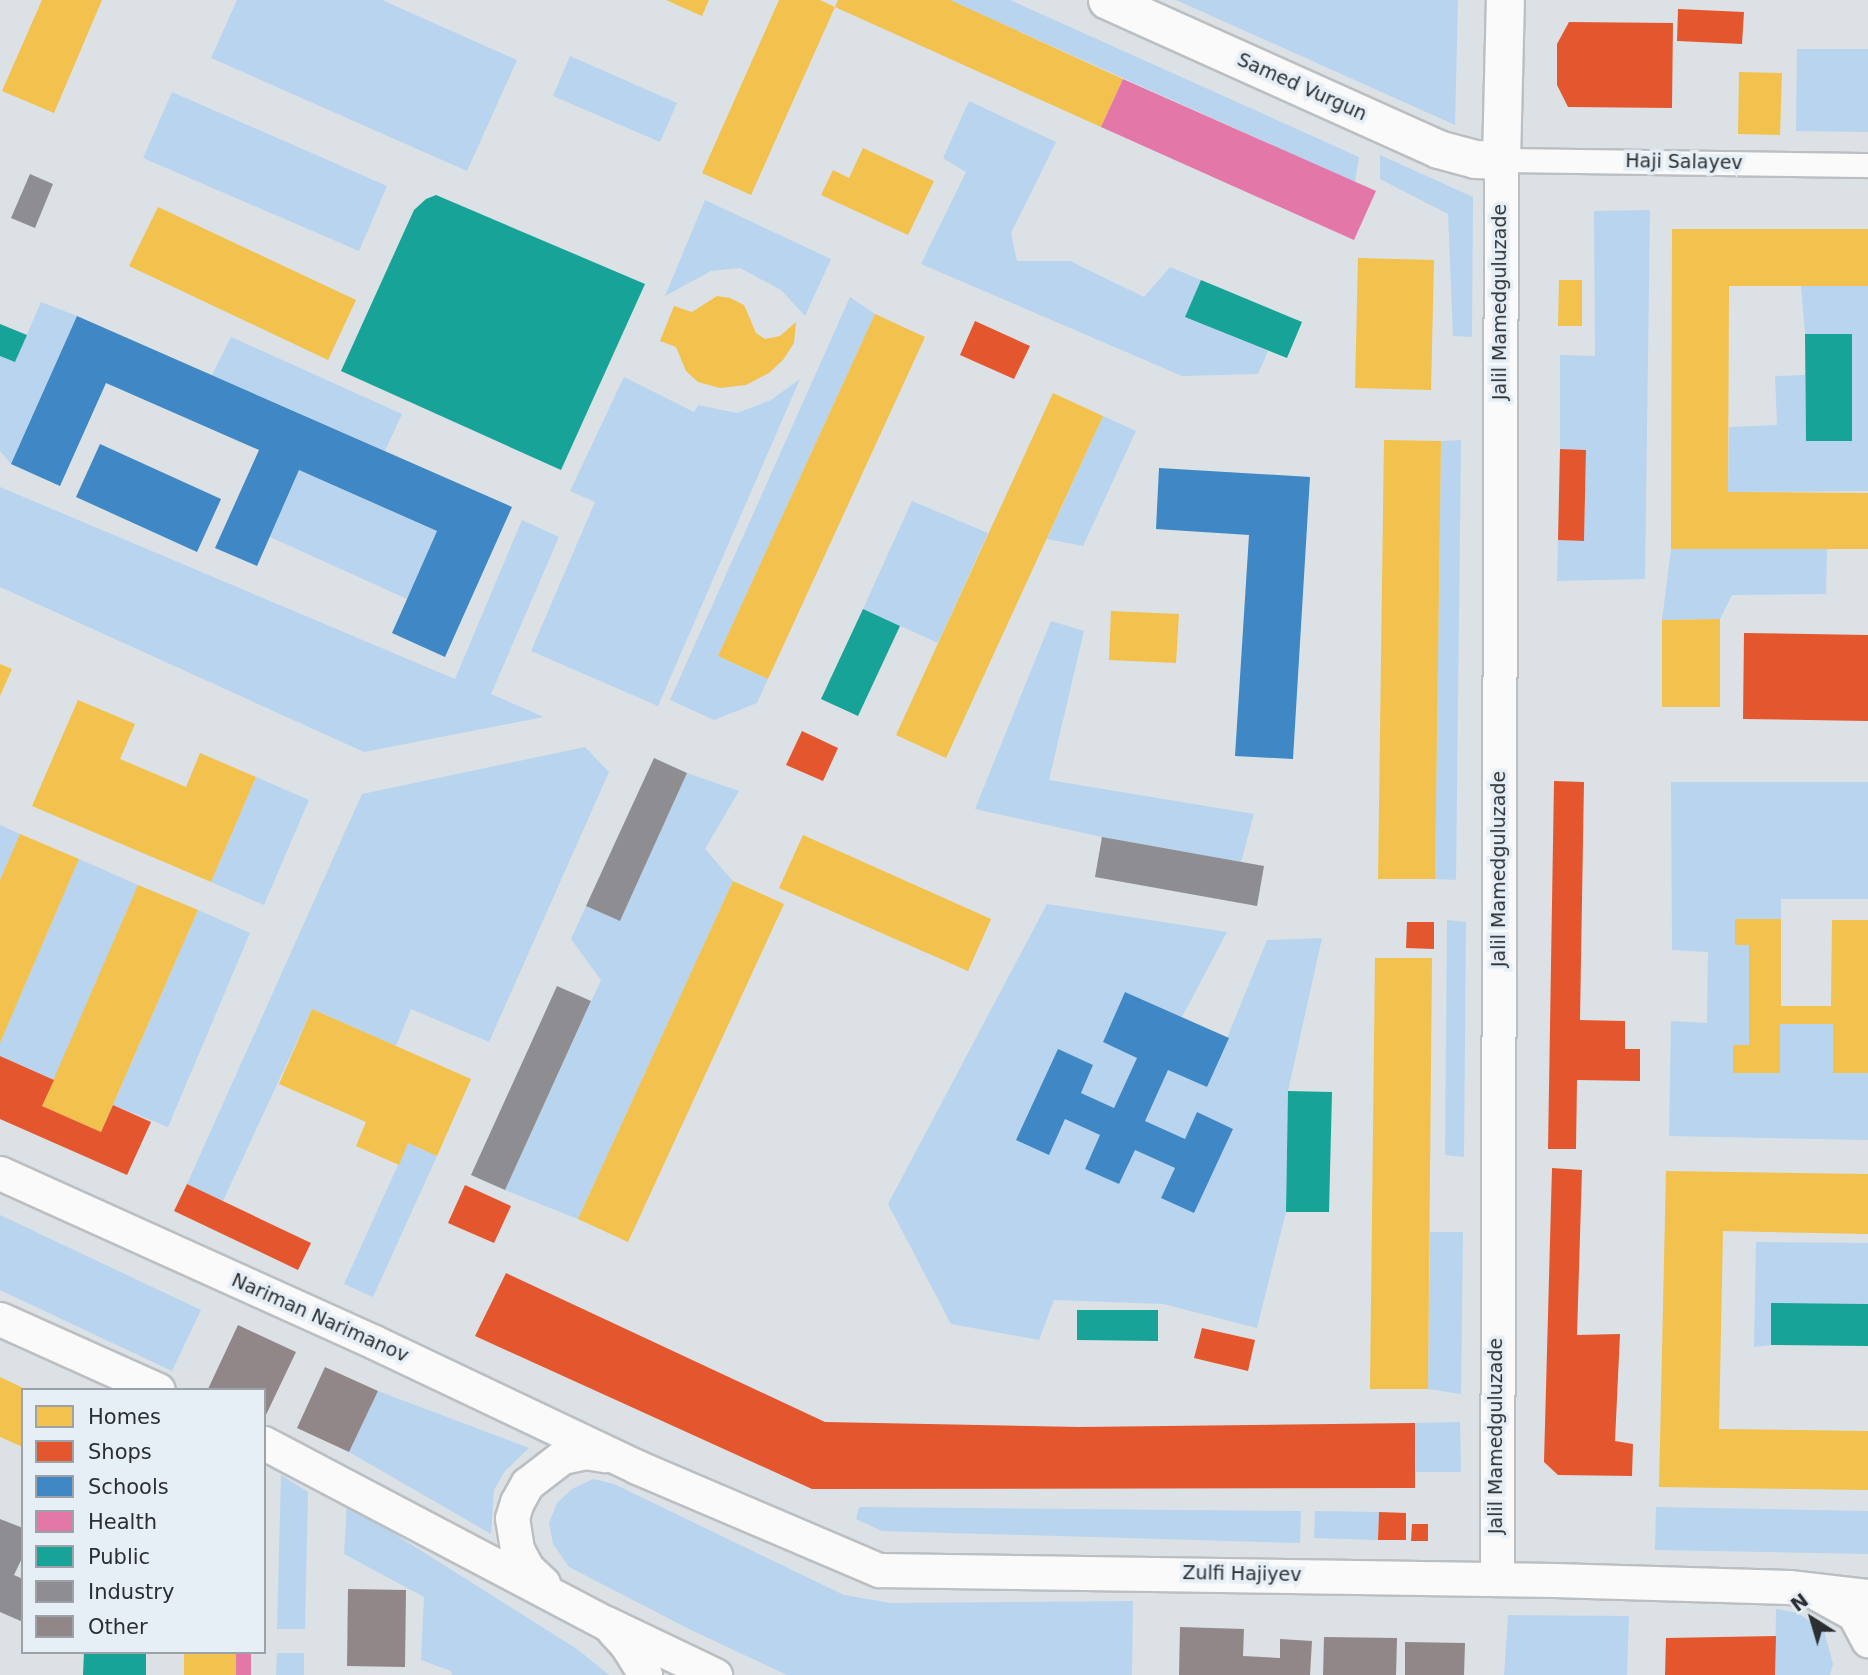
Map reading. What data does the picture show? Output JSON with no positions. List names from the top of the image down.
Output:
{
  "streets": {
    "main road": [
      "Samed Vurgun",
      "Jalil Mamedguluzade",
      "Nariman Narimanov",
      "Zulfi Hajiyev"
    ],
    "street": ["Haji Salayev"]
  },
  "crossings": [
    ["Samed Vurgun", "Haji Salayev"],
    ["Samed Vurgun", "Jalil Mamedguluzade"],
    ["Haji Salayev", "Jalil Mamedguluzade"],
    ["Jalil Mamedguluzade", "Zulfi Hajiyev"],
    ["Nariman Narimanov", "Zulfi Hajiyev"]
  ],
  "legend": [
    "Homes",
    "Shops",
    "Schools",
    "Health",
    "Public",
    "Industry",
    "Other"
  ],
  "north": "top left"
}
